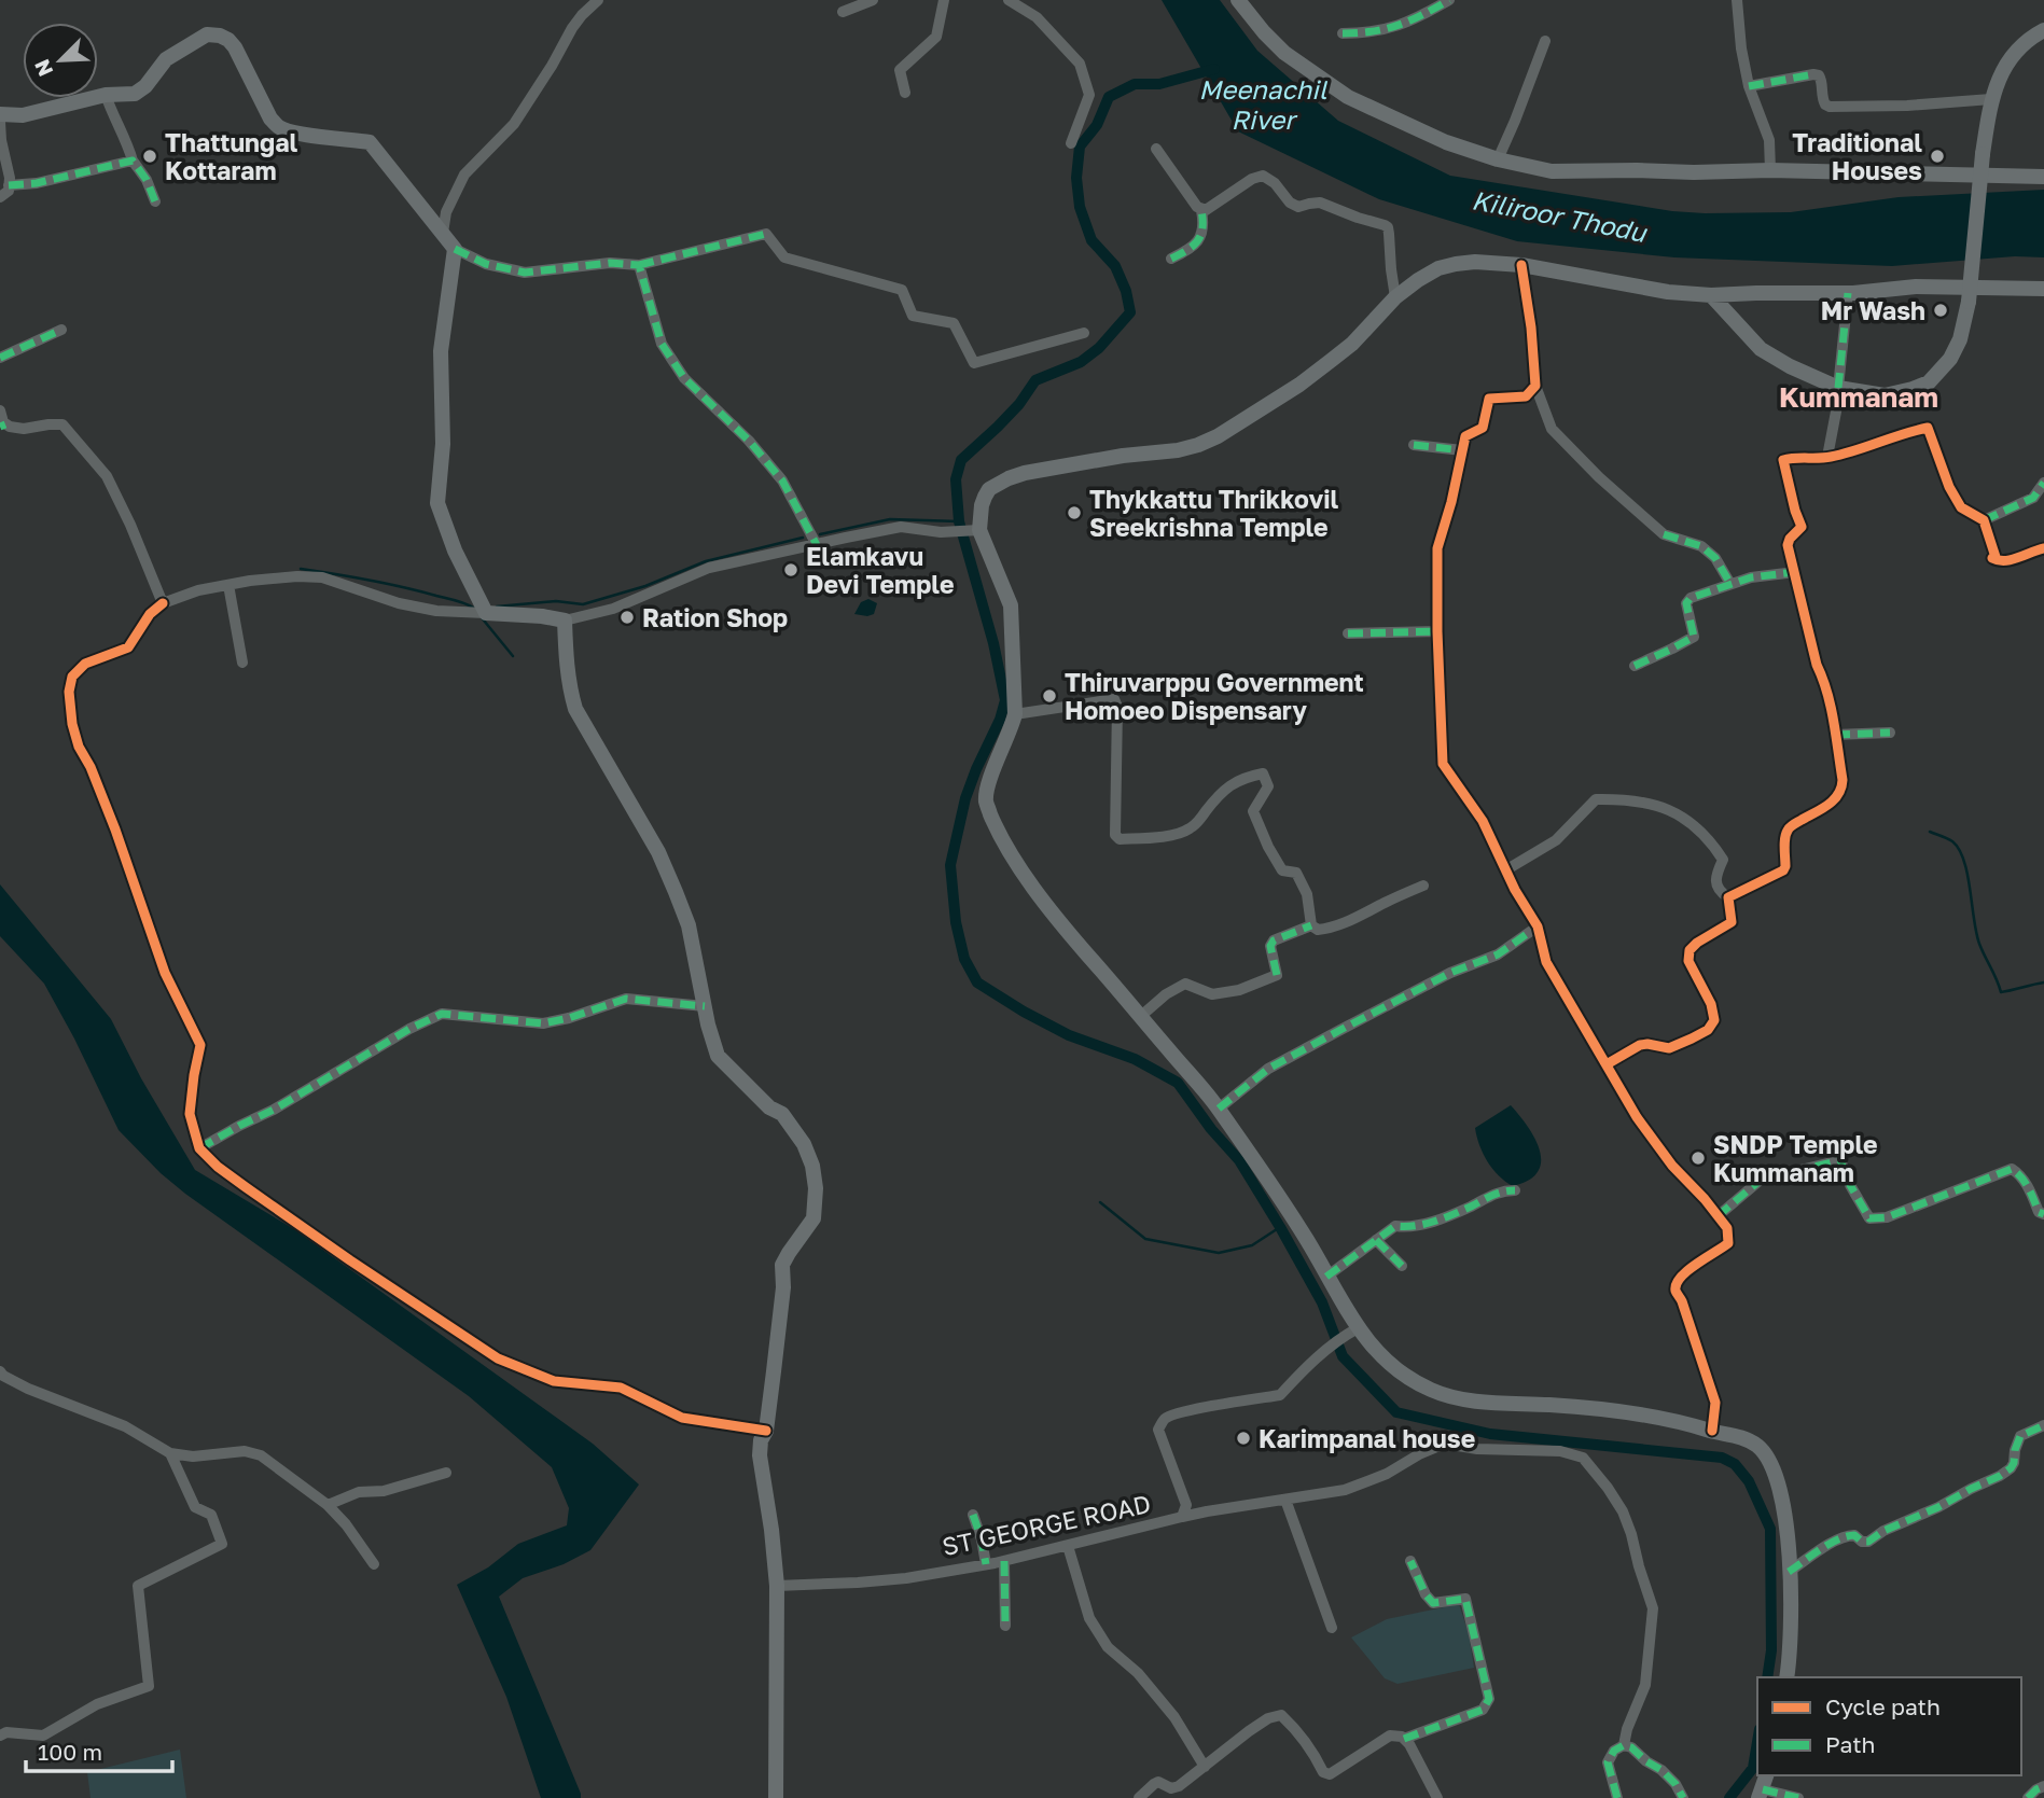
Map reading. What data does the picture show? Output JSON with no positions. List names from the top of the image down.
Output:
{
  "streets": {
    "street": ["ST GEORGE ROAD"]
  },
  "districts": ["Kummanam"],
  "water": ["Meenachil River", "Kiliroor Thodu"],
  "places": [
    "Thattungal Kottaram",
    "Traditional Houses",
    "Mr Wash",
    "Thykkattu Thrikkovil Sreekrishna Temple",
    "Elamkavu Devi Temple",
    "Ration Shop",
    "Thiruvarppu Government Homoeo Dispensary",
    "SNDP Temple Kummanam",
    "Karimpanal house"
  ],
  "legend": ["Cycle path", "Path"],
  "scale_bar": "100 m",
  "north": "bottom left"
}
